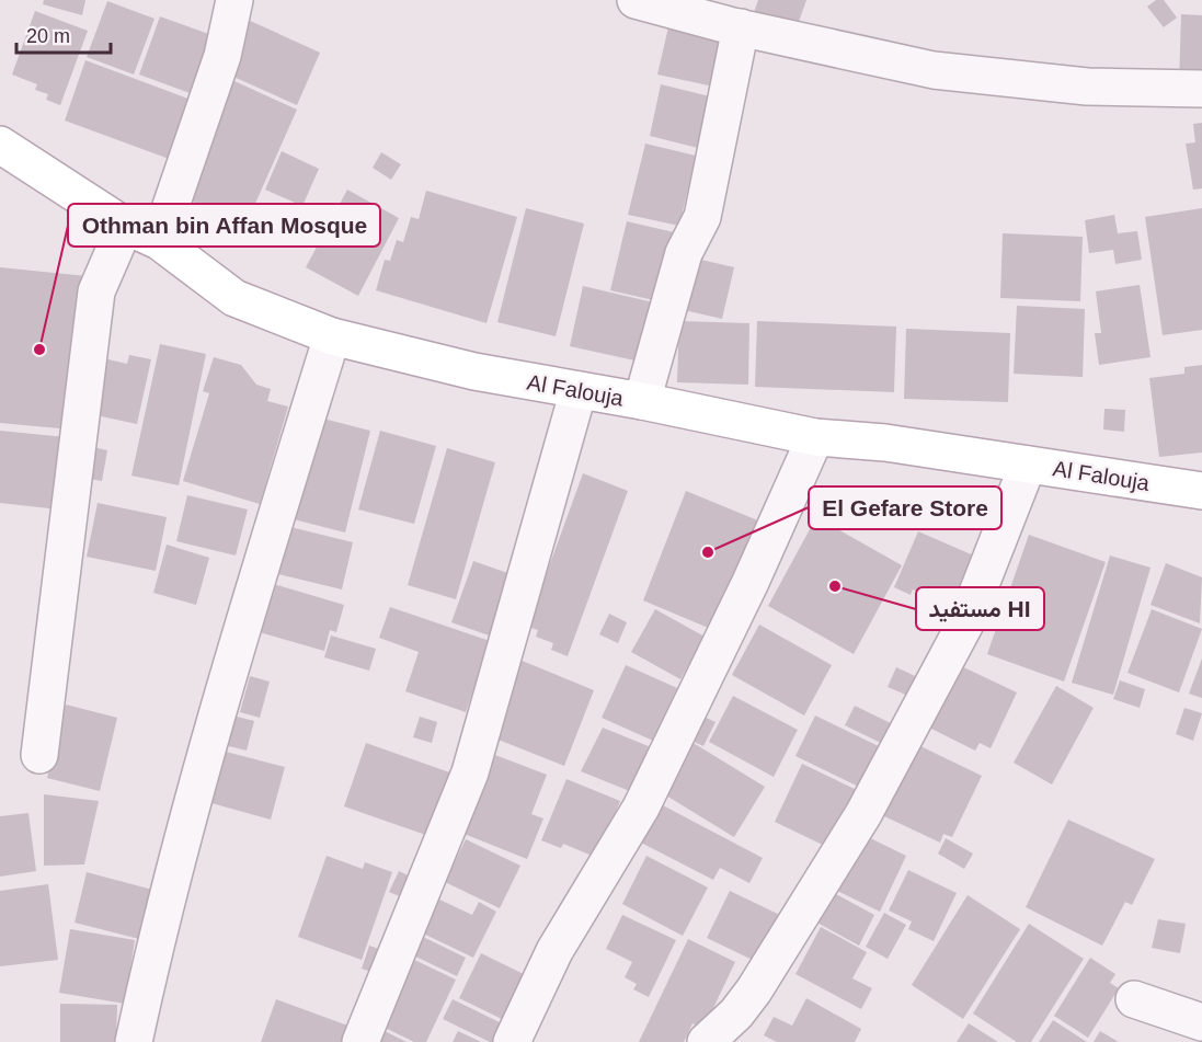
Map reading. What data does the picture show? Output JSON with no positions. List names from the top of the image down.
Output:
{
  "streets": {
    "main road": ["Al Falouja"]
  },
  "places": ["Othman bin Affan Mosque", "El Gefare Store", "مستفيد HI"],
  "scale_bar": "20 m"
}
